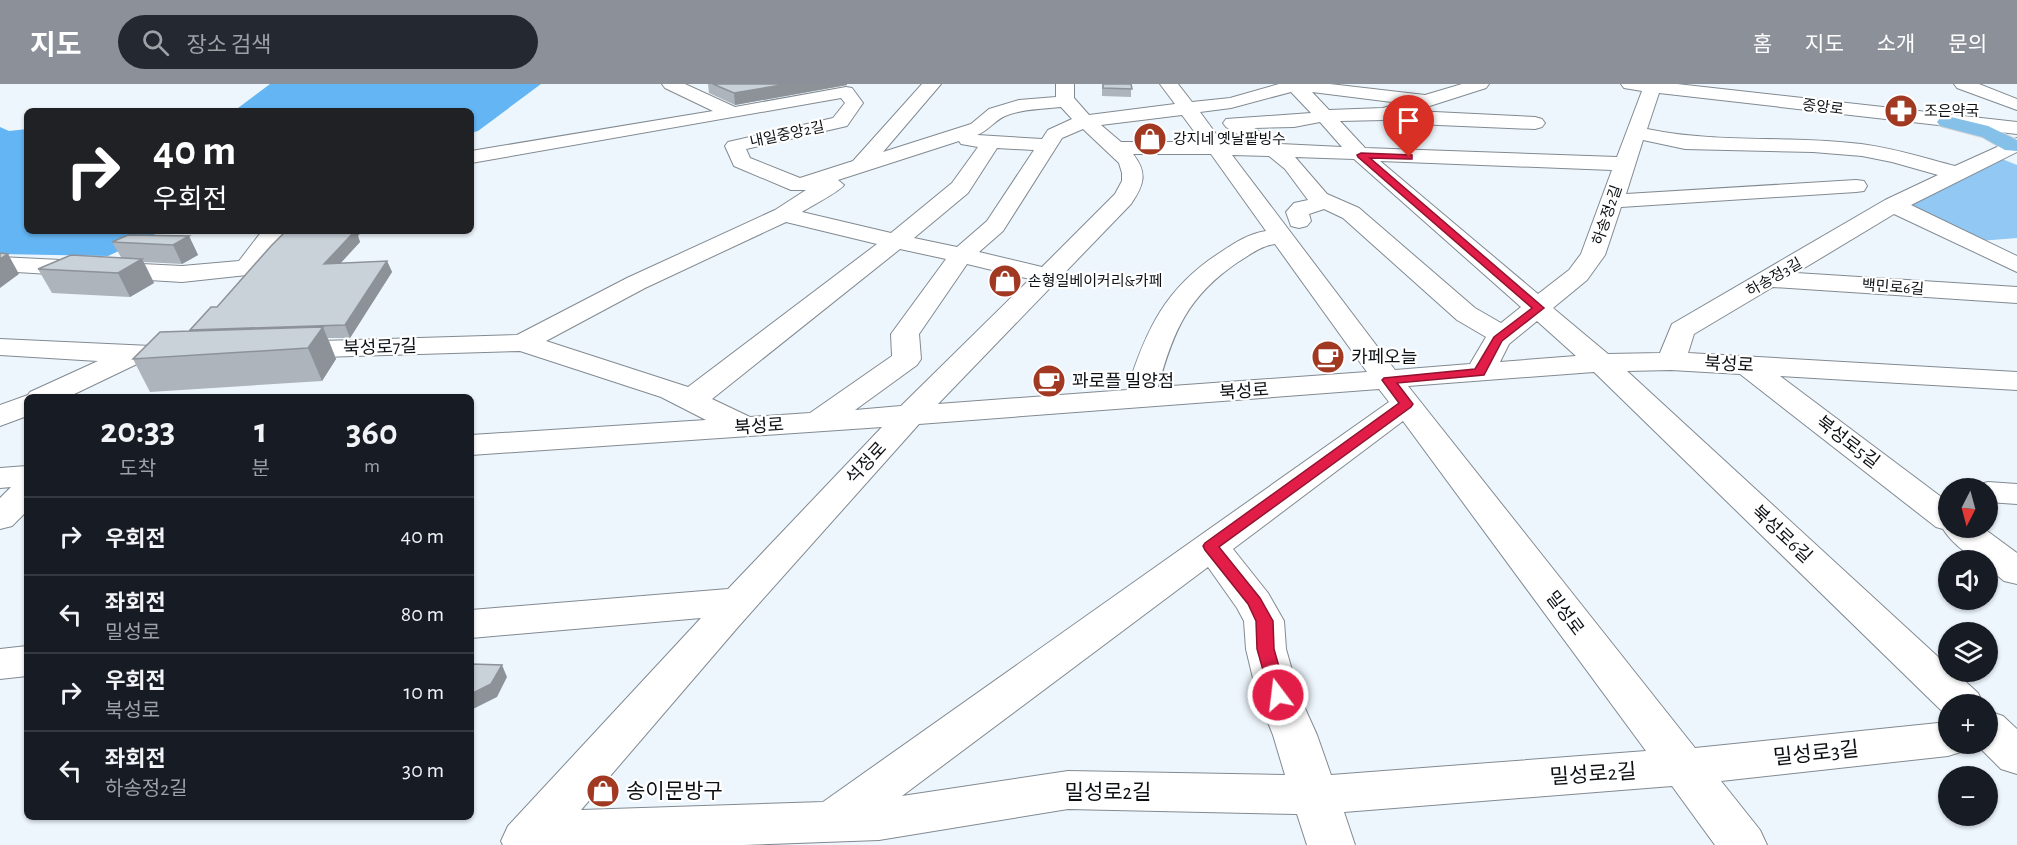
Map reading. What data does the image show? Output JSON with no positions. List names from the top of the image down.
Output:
{
  "streets": {
    "street": [
      "중앙로",
      "내일중앙2길",
      "하송정2길",
      "하송정3길",
      "백민로6길",
      "북성로7길",
      "북성로",
      "북성로5길",
      "석정로",
      "북성로6길",
      "밀성로",
      "밀성로3길",
      "밀성로2길"
    ]
  },
  "crossings": [
    ["중앙로", "하송정2길"],
    ["내일중앙2길", "석정로"],
    ["하송정2길", "북성로"],
    ["하송정2길", "북성로6길"],
    ["하송정3길", "백민로6길"],
    ["하송정3길", "북성로"],
    ["북성로7길", "북성로"],
    ["북성로", "북성로5길"],
    ["북성로", "석정로"],
    ["북성로", "북성로6길"],
    ["북성로", "밀성로"],
    ["석정로", "밀성로2길"],
    ["밀성로", "밀성로3길"],
    ["밀성로", "밀성로2길"],
    ["밀성로3길", "밀성로2길"]
  ],
  "places": {
    "pharmacy": ["조은약국"],
    "shop": ["강지네 옛날팥빙수", "손형일베이커리&카페", "송이문방구"],
    "cafe": ["카페오늘", "꽈로플 밀양점"]
  },
  "north": "bottom",
  "page": {
    "header": "지도",
    "search": "장소 검색",
    "nav": [
      "홈",
      "지도",
      "소개",
      "문의"
    ],
    "turn": ["40 m", "우회전"],
    "eta": [
      "20:33",
      "도착",
      "1",
      "분",
      "360",
      "m"
    ],
    "map_buttons": ["+", "−"],
    "list": [
      {
        "name": "우회전",
        "value": "40 m"
      },
      {
        "name": "좌회전",
        "note": "밀성로",
        "value": "80 m"
      },
      {
        "name": "우회전",
        "note": "북성로",
        "value": "10 m"
      },
      {
        "name": "좌회전",
        "note": "하송정2길",
        "value": "30 m"
      }
    ]
  }
}
